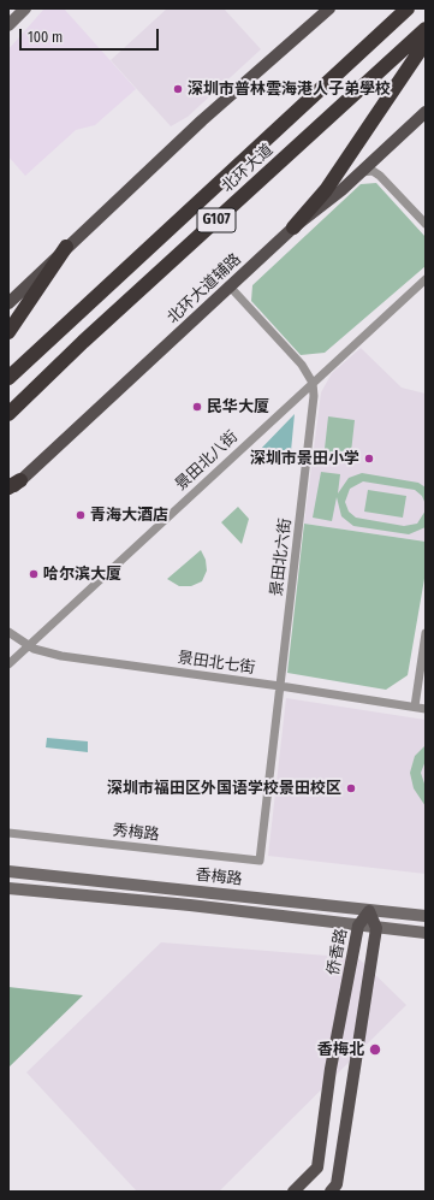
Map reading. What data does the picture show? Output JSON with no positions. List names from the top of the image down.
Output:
{
  "streets": {
    "highway": ["北环大道", "G107"],
    "main road": ["北环大道辅路", "香梅路", "侨香路"],
    "street": [
      "景田北八街",
      "景田北六街",
      "景田北七街",
      "秀梅路"
    ]
  },
  "crossings": [
    ["景田北八街", "景田北六街"],
    ["景田北八街", "景田北七街"],
    ["景田北六街", "景田北七街"],
    ["景田北六街", "秀梅路"],
    ["香梅路", "侨香路"]
  ],
  "places": [
    "深圳市普林雲海港人子弟學校",
    "民华大厦",
    "深圳市景田小学",
    "青海大酒店",
    "哈尔滨大厦",
    "深圳市福田区外国语学校景田校区",
    "香梅北"
  ],
  "scale_bar": "100 m"
}
